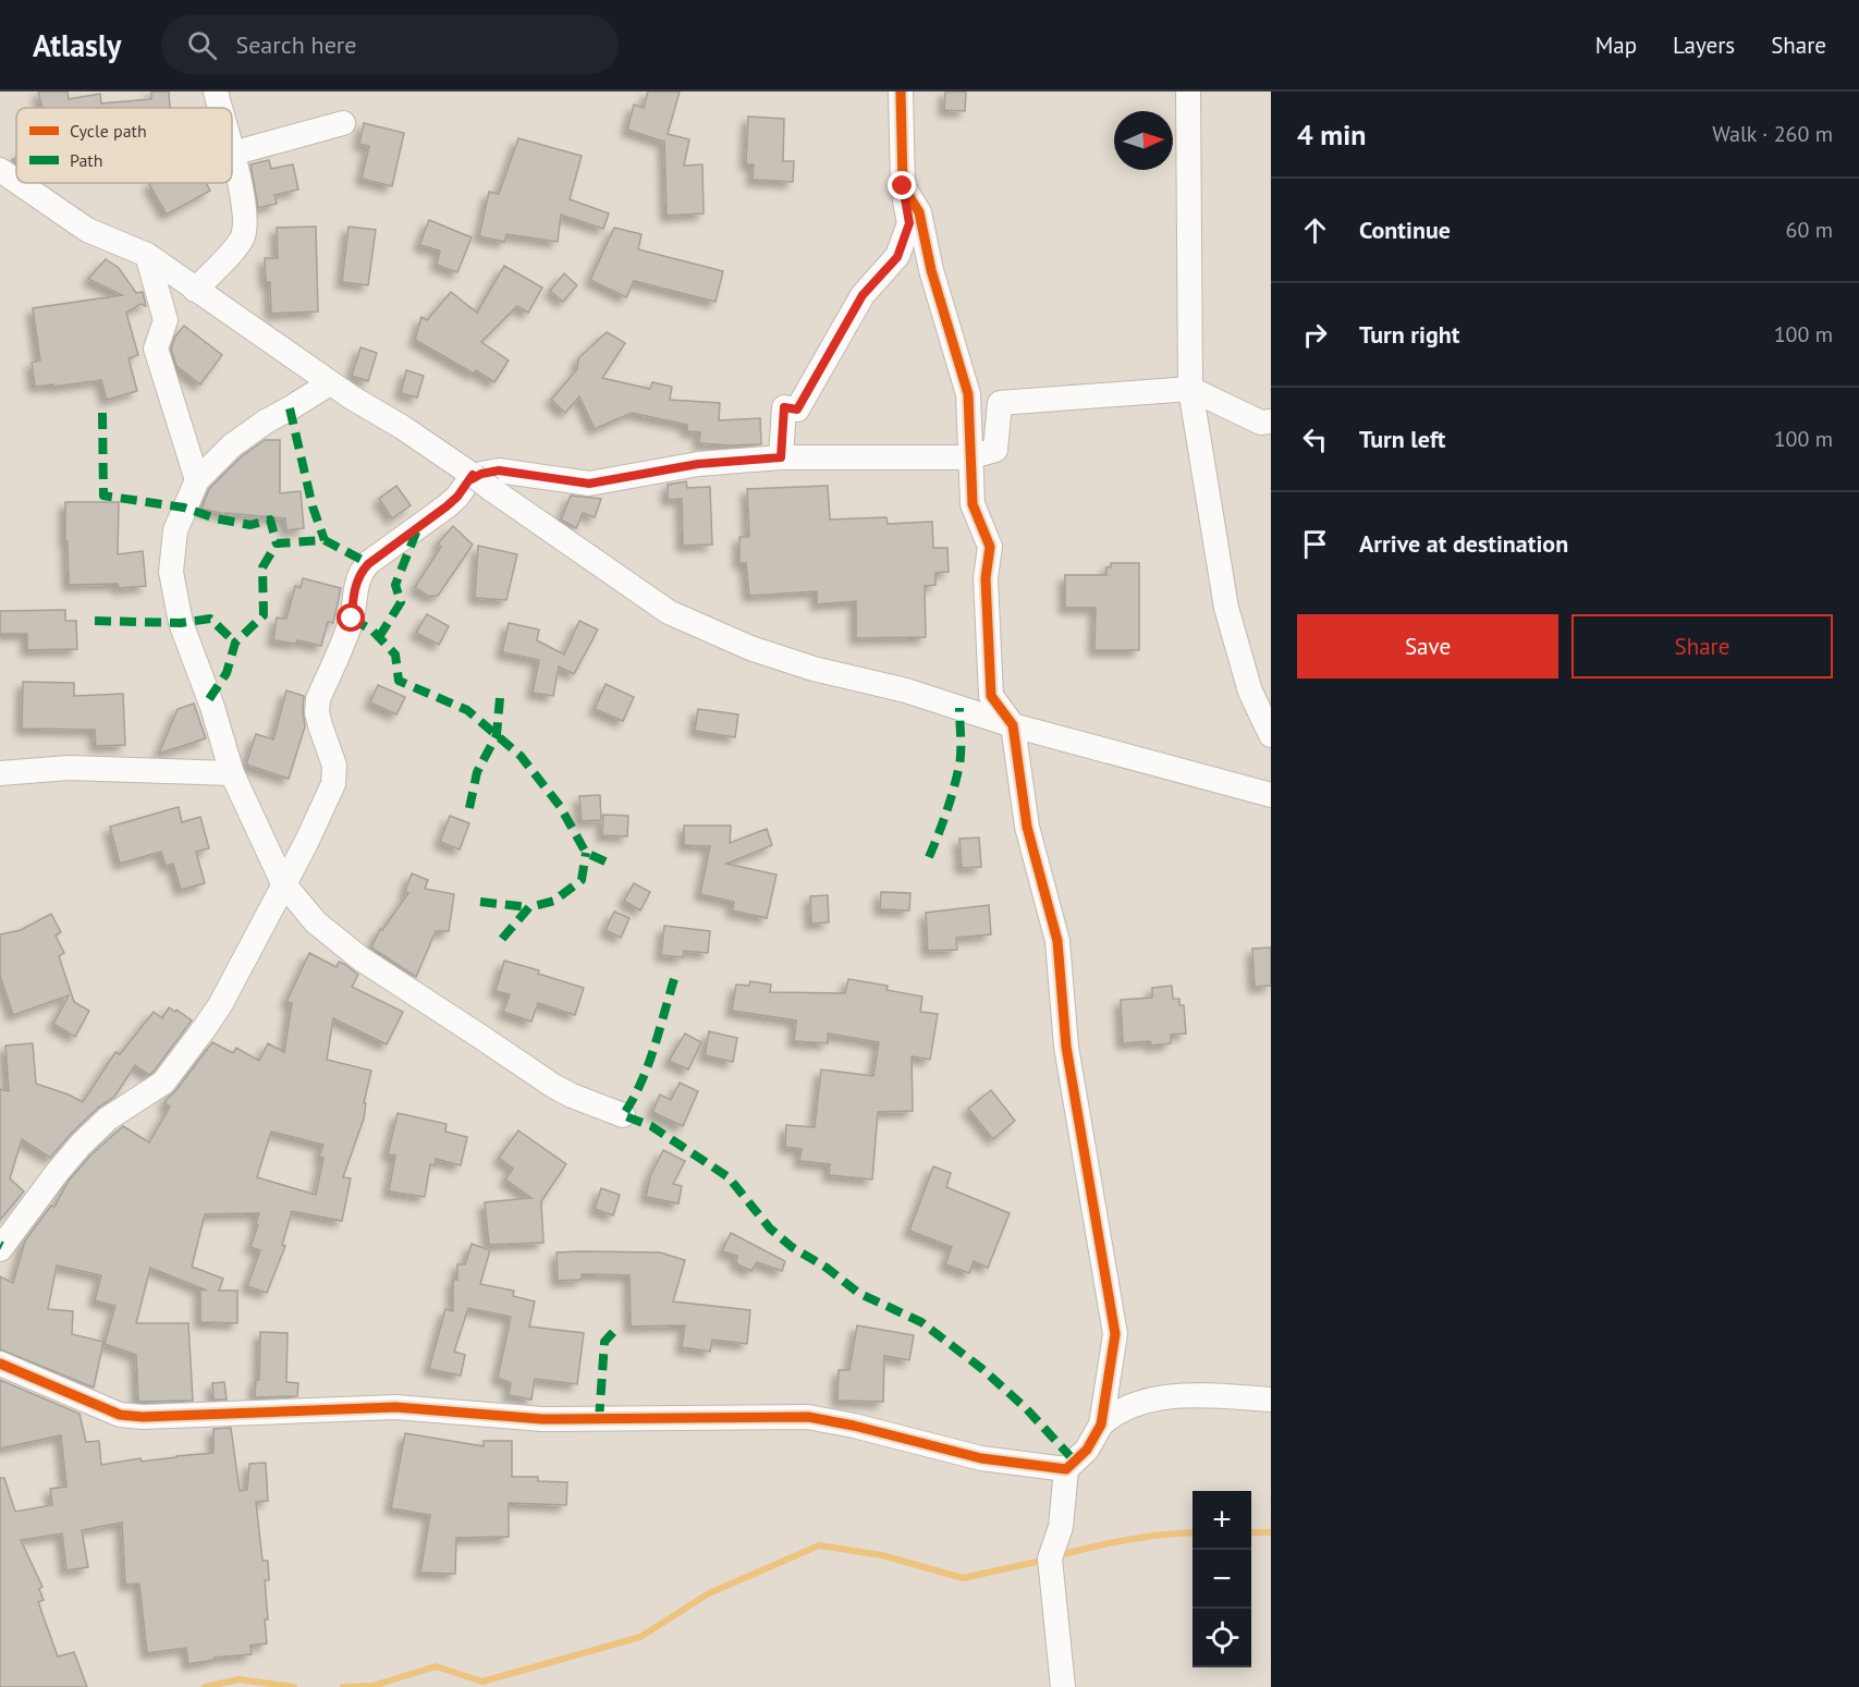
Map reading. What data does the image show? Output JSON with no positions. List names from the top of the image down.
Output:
{
  "legend": ["Cycle path", "Path"],
  "north": "right",
  "page": {
    "header": "Atlasly",
    "search": "Search here",
    "nav": ["Map", "Layers", "Share"],
    "heading": ["4 min", "Walk · 260 m"],
    "list": [
      ["Continue", "60 m"],
      ["Turn right", "100 m"],
      ["Turn left", "100 m"],
      "Arrive at destination"
    ],
    "buttons": ["Save", "Share"],
    "map_buttons": ["+", "−"]
  }
}
